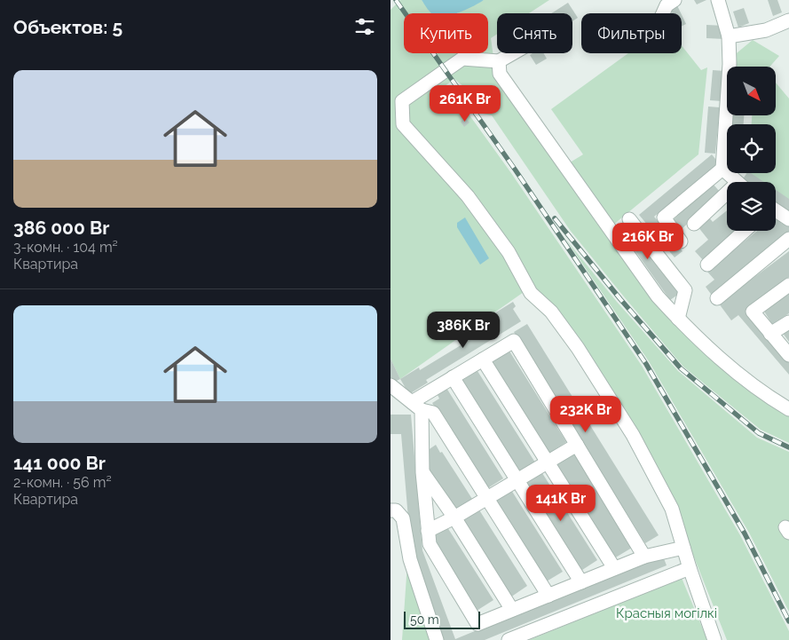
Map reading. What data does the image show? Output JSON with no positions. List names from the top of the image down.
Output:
{
  "parks": ["Красныя могілкі"],
  "scale_bar": "50 m",
  "north": "bottom right",
  "page": {
    "heading": "Объектов: 5",
    "chip": ["Купить", "Снять", "Фильтры"],
    "list": [
      {
        "name": "386 000 Br",
        "note": "3-комн. · 104 m² · Квартира"
      },
      {
        "name": "141 000 Br",
        "note": "2-комн. · 56 m² · Квартира"
      }
    ],
    "price": [
      "261K Br",
      "216K Br",
      "386K Br",
      "232K Br",
      "141K Br"
    ],
    "scale": "50 m"
  }
}
